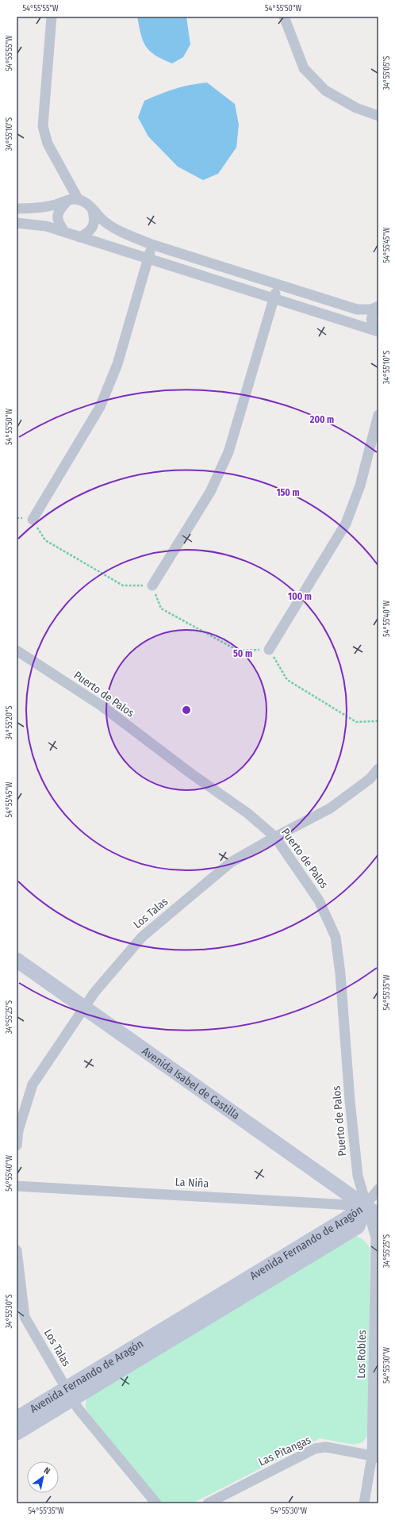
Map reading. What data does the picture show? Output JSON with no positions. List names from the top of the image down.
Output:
{
  "streets": {
    "street": [
      "Puerto de Palos",
      "Los Talas",
      "Avenida Isabel de Castilla",
      "La Niña",
      "Avenida Fernando de Aragón",
      "Los Robles",
      "Las Pitangas"
    ]
  },
  "crossings": [
    ["Puerto de Palos", "Los Talas"],
    ["Puerto de Palos", "Avenida Isabel de Castilla"],
    ["Puerto de Palos", "La Niña"],
    ["Puerto de Palos", "Avenida Fernando de Aragón"],
    ["Puerto de Palos", "Los Robles"],
    ["Los Talas", "Avenida Isabel de Castilla"],
    ["Los Talas", "Avenida Fernando de Aragón"],
    ["Avenida Isabel de Castilla", "La Niña"],
    ["Avenida Isabel de Castilla", "Avenida Fernando de Aragón"],
    ["Avenida Isabel de Castilla", "Los Robles"],
    ["La Niña", "Avenida Fernando de Aragón"],
    ["La Niña", "Los Robles"],
    ["Avenida Fernando de Aragón", "Los Robles"],
    ["Los Robles", "Las Pitangas"]
  ],
  "north": "top right",
  "coordinates": [
    "54°55'55\"W",
    "54°55'50\"W",
    "34°55'05\"S",
    "34°55'10\"S",
    "54°55'45\"W",
    "54°55'40\"W",
    "34°55'20\"S",
    "54°55'35\"W",
    "34°55'25\"S",
    "34°55'30\"S",
    "54°55'30\"W"
  ],
  "rings": [
    "200 m",
    "150 m",
    "100 m",
    "50 m"
  ]
}
